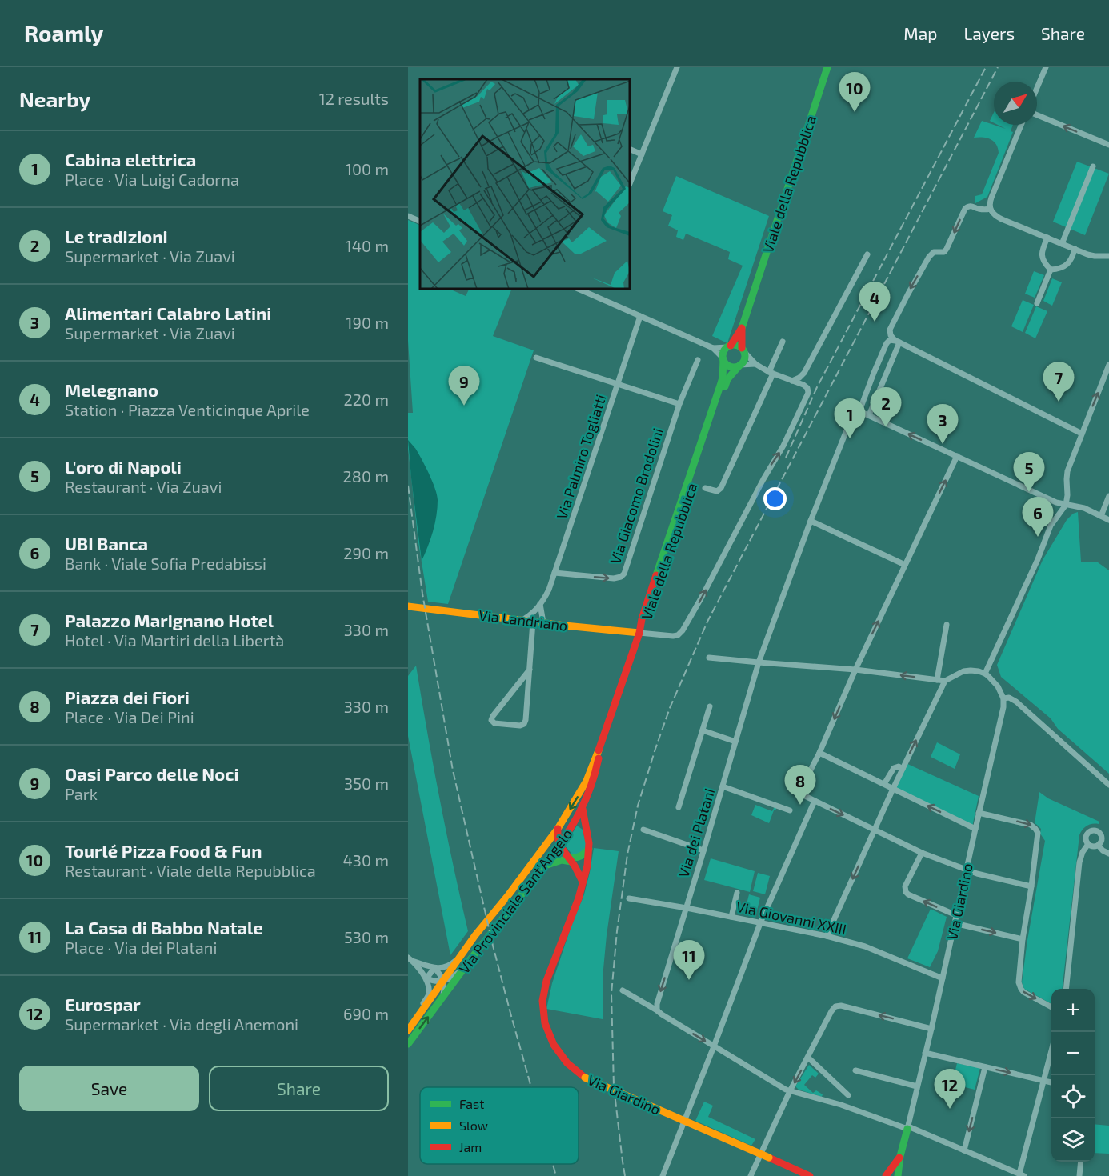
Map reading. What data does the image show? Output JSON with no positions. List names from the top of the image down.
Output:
{
  "streets": {
    "street": [
      "Viale della Repubblica",
      "Via Palmiro Togliatti",
      "Via Giacomo Brodolini",
      "Via Landriano",
      "Via dei Platani",
      "Via Provinciale Sant'Angelo",
      "Via Giardino",
      "Via Giovanni XXIII"
    ]
  },
  "crossings": [
    ["Viale della Repubblica", "Via Landriano"],
    ["Viale della Repubblica", "Via Provinciale Sant'Angelo"],
    ["Via Palmiro Togliatti", "Via Giacomo Brodolini"],
    ["Via Palmiro Togliatti", "Via Landriano"],
    ["Via Landriano", "Via Provinciale Sant'Angelo"],
    ["Via dei Platani", "Via Giovanni XXIII"],
    ["Via Provinciale Sant'Angelo", "Via Giardino"],
    ["Via Giardino", "Via Giovanni XXIII"]
  ],
  "one_way": ["Via Giacomo Brodolini"],
  "legend": ["Fast", "Slow", "Jam"],
  "north": "top right",
  "page": {
    "header": "Roamly",
    "nav": ["Map", "Layers", "Share"],
    "heading": ["Nearby", "12 results"],
    "pins": [
      "10",
      "4",
      "7",
      "9",
      "2",
      "1",
      "3",
      "5",
      "6",
      "8",
      "11",
      "12"
    ],
    "list": [
      {
        "mark": "1",
        "name": "Cabina elettrica",
        "note": "Place · Via Luigi Cadorna",
        "value": "100 m"
      },
      {
        "mark": "2",
        "name": "Le tradizioni",
        "note": "Supermarket · Via Zuavi",
        "value": "140 m"
      },
      {
        "mark": "3",
        "name": "Alimentari Calabro Latini",
        "note": "Supermarket · Via Zuavi",
        "value": "190 m"
      },
      {
        "mark": "4",
        "name": "Melegnano",
        "note": "Station · Piazza Venticinque Aprile",
        "value": "220 m"
      },
      {
        "mark": "5",
        "name": "L'oro di Napoli",
        "note": "Restaurant · Via Zuavi",
        "value": "280 m"
      },
      {
        "mark": "6",
        "name": "UBI Banca",
        "note": "Bank · Viale Sofia Predabissi",
        "value": "290 m"
      },
      {
        "mark": "7",
        "name": "Palazzo Marignano Hotel",
        "note": "Hotel · Via Martiri della Libertà",
        "value": "330 m"
      },
      {
        "mark": "8",
        "name": "Piazza dei Fiori",
        "note": "Place · Via Dei Pini",
        "value": "330 m"
      },
      {
        "mark": "9",
        "name": "Oasi Parco delle Noci",
        "note": "Park",
        "value": "350 m"
      },
      {
        "mark": "10",
        "name": "Tourlé Pizza Food & Fun",
        "note": "Restaurant · Viale della Repubblica",
        "value": "430 m"
      },
      {
        "mark": "11",
        "name": "La Casa di Babbo Natale",
        "note": "Place · Via dei Platani",
        "value": "530 m"
      },
      {
        "mark": "12",
        "name": "Eurospar",
        "note": "Supermarket · Via degli Anemoni",
        "value": "690 m"
      }
    ],
    "map_buttons": ["+", "−"],
    "buttons": ["Save", "Share"]
  }
}
